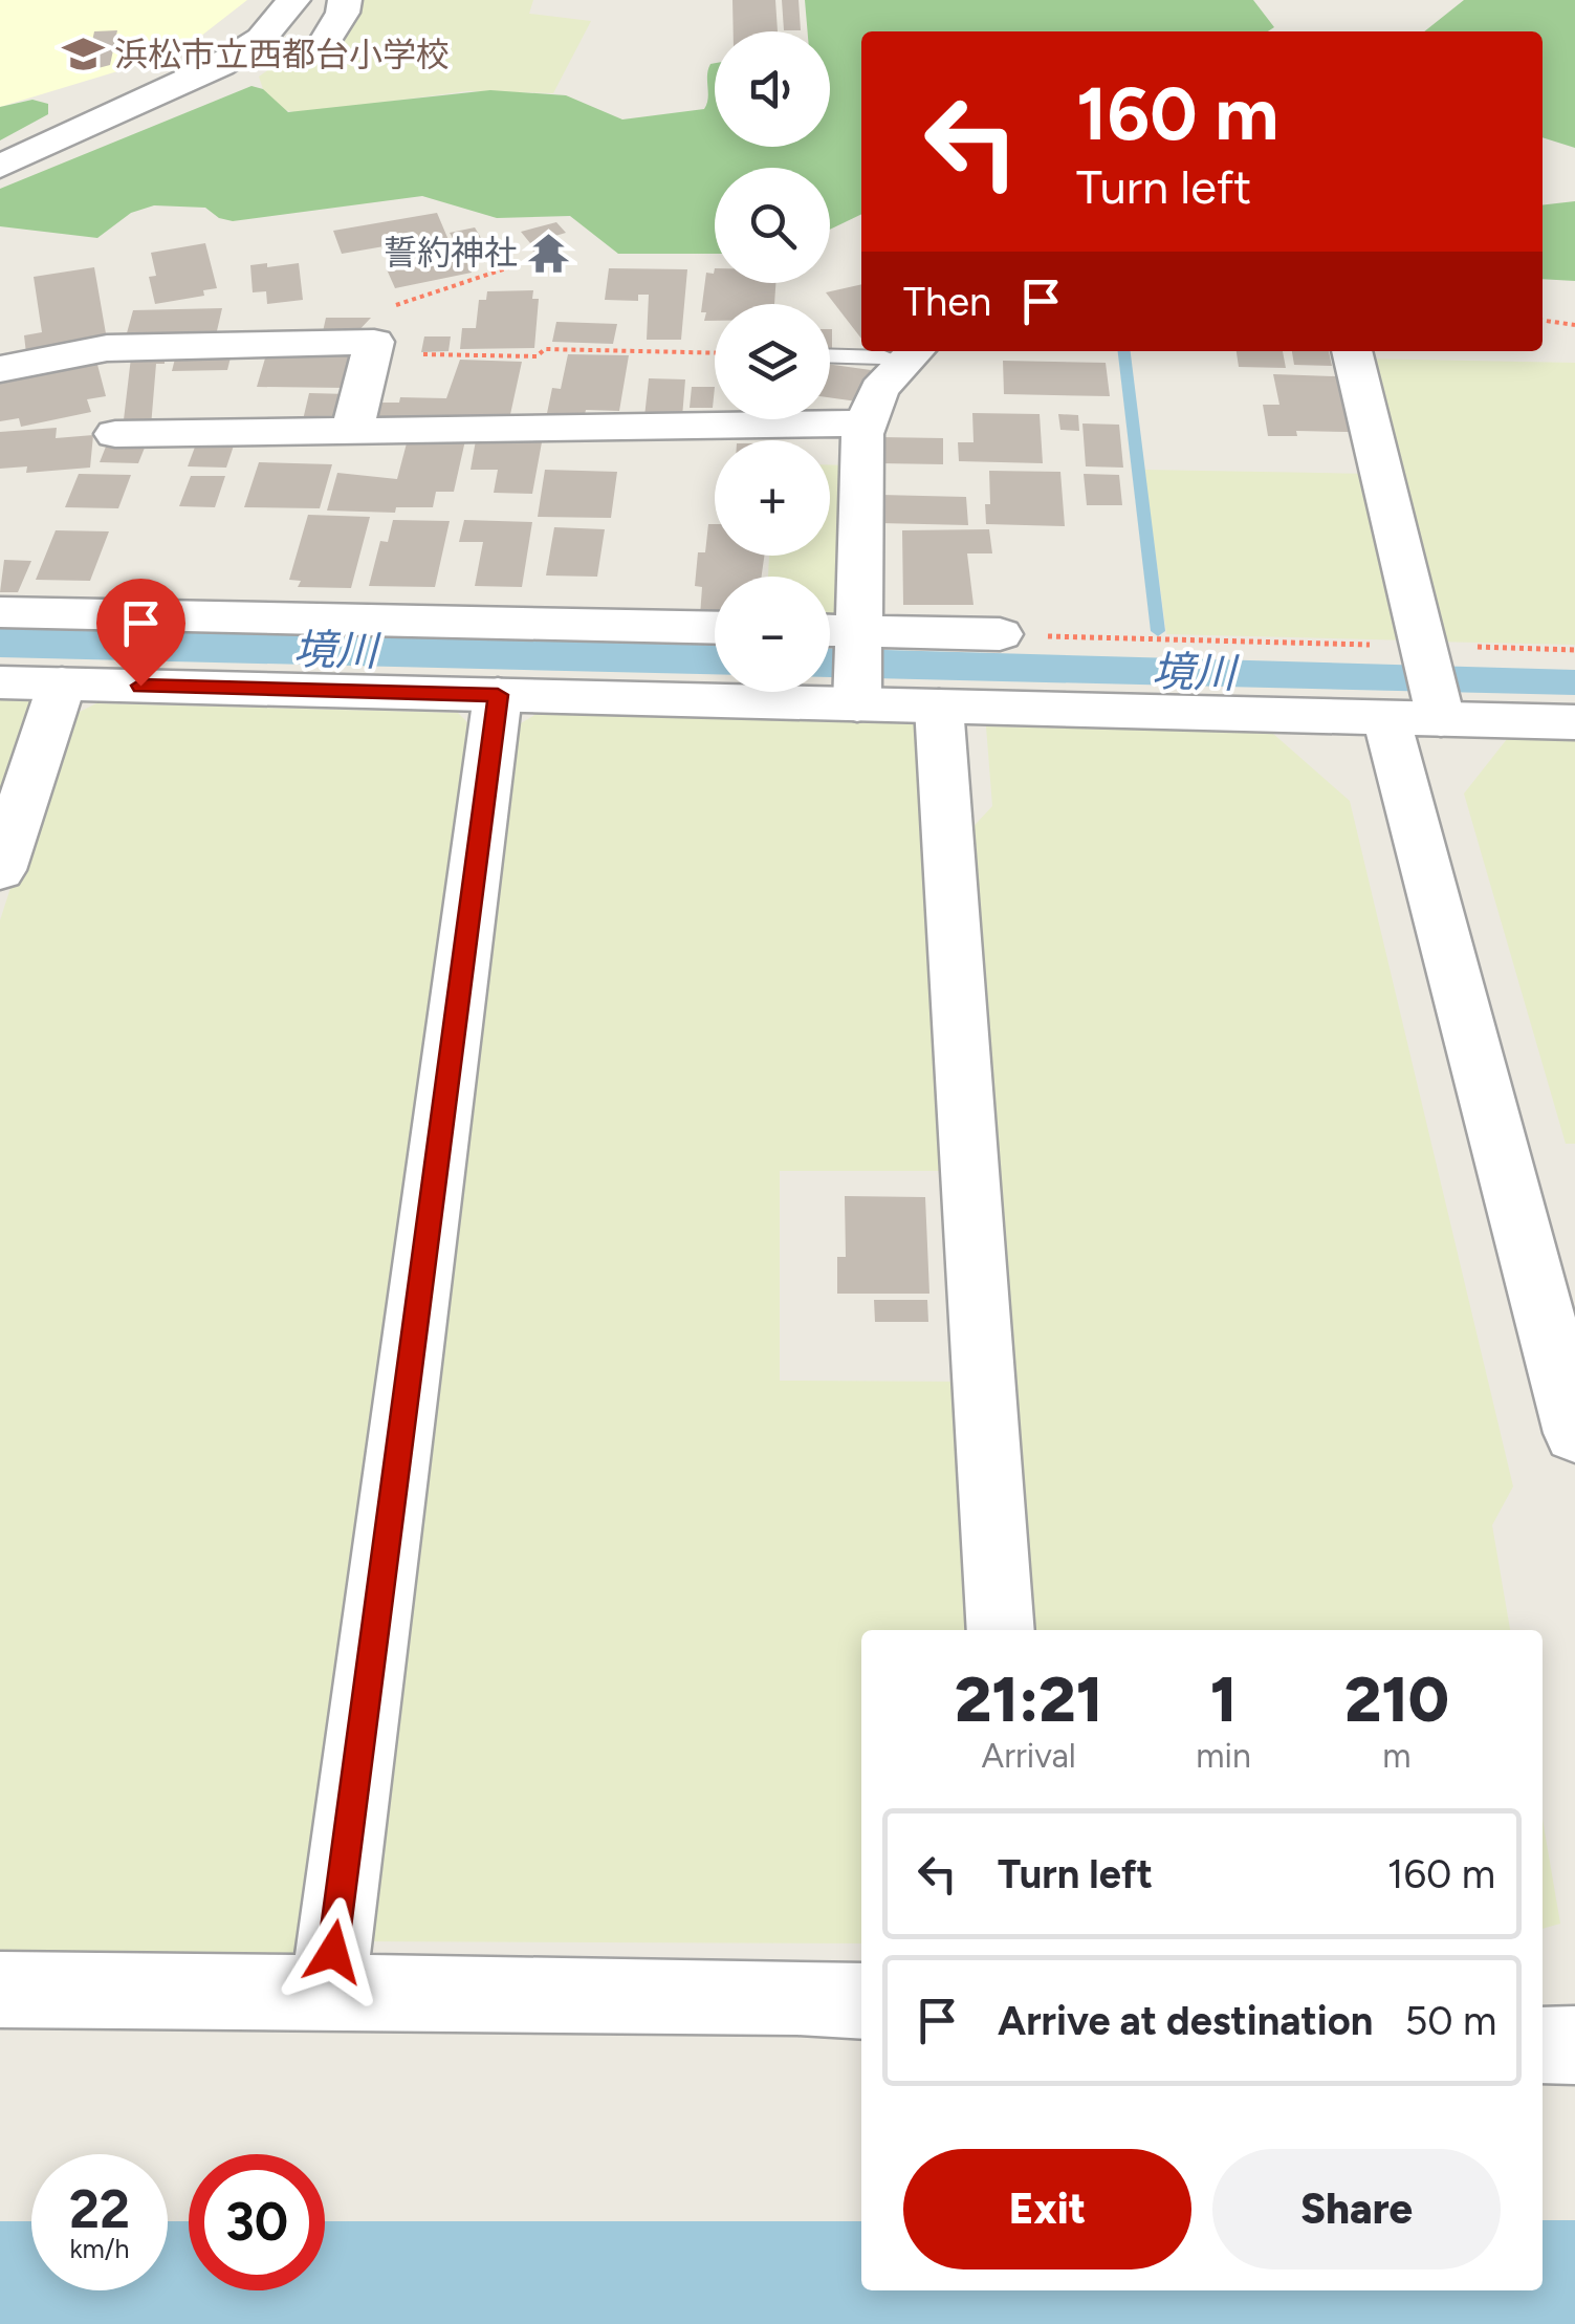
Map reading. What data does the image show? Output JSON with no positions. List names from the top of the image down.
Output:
{
  "water": ["境川"],
  "places": {
    "school or university": ["浜松市立西都台小学校"],
    "temple": ["誓約神社"]
  },
  "page": {
    "map_buttons": ["+", "−"],
    "turn": ["160 m", "Turn left"],
    "then": "Then",
    "eta": [
      "21:21",
      "Arrival",
      "1",
      "min",
      "210",
      "m"
    ],
    "list": [
      {
        "name": "Turn left",
        "value": "160 m"
      },
      {
        "name": "Arrive at destination",
        "value": "50 m"
      }
    ],
    "buttons": ["Exit", "Share"],
    "speed": "22 km/h",
    "limit": "30"
  }
}
